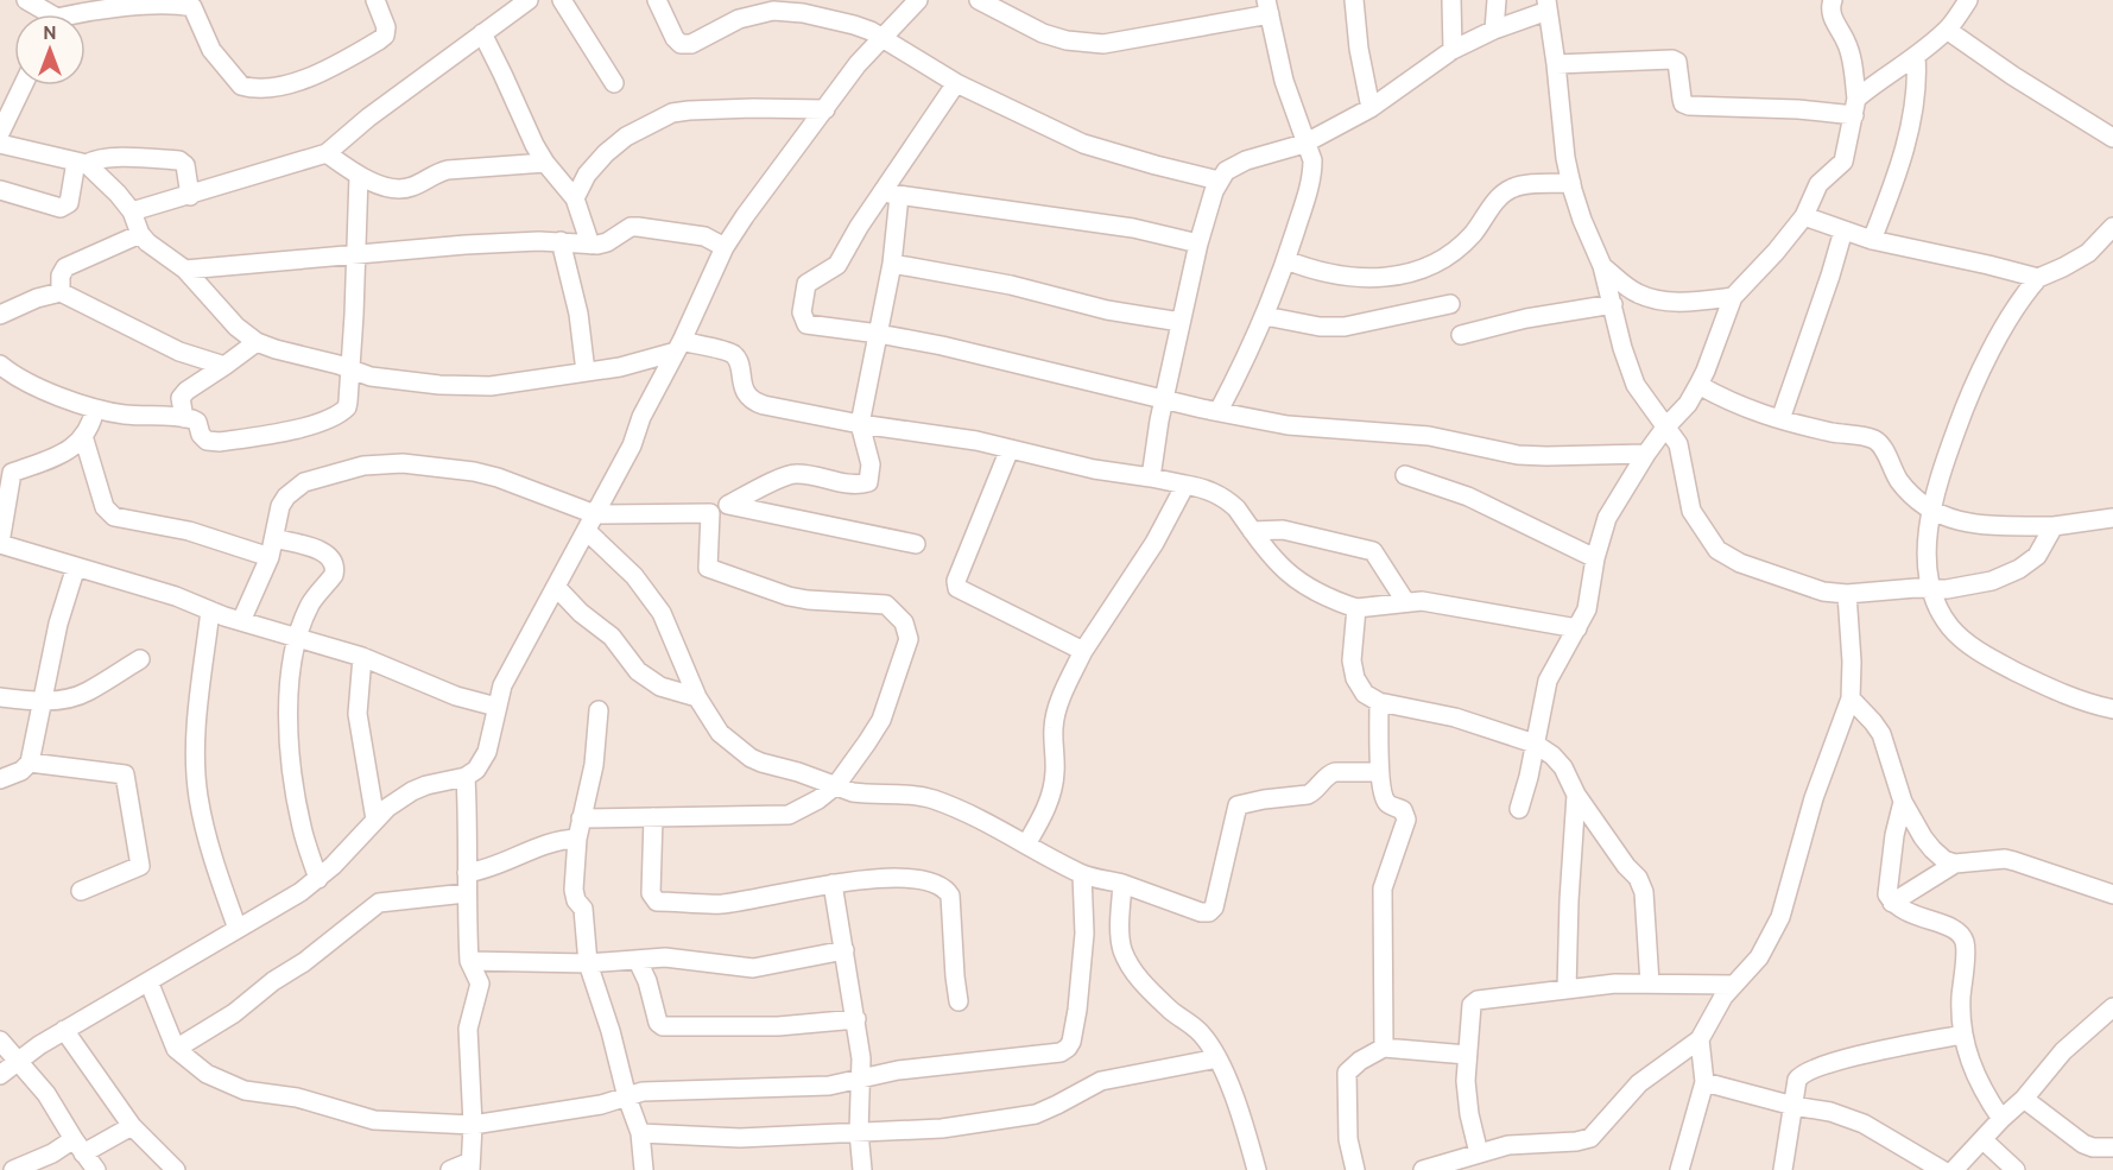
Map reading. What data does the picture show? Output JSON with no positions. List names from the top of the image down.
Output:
{
  "north": "top"
}
